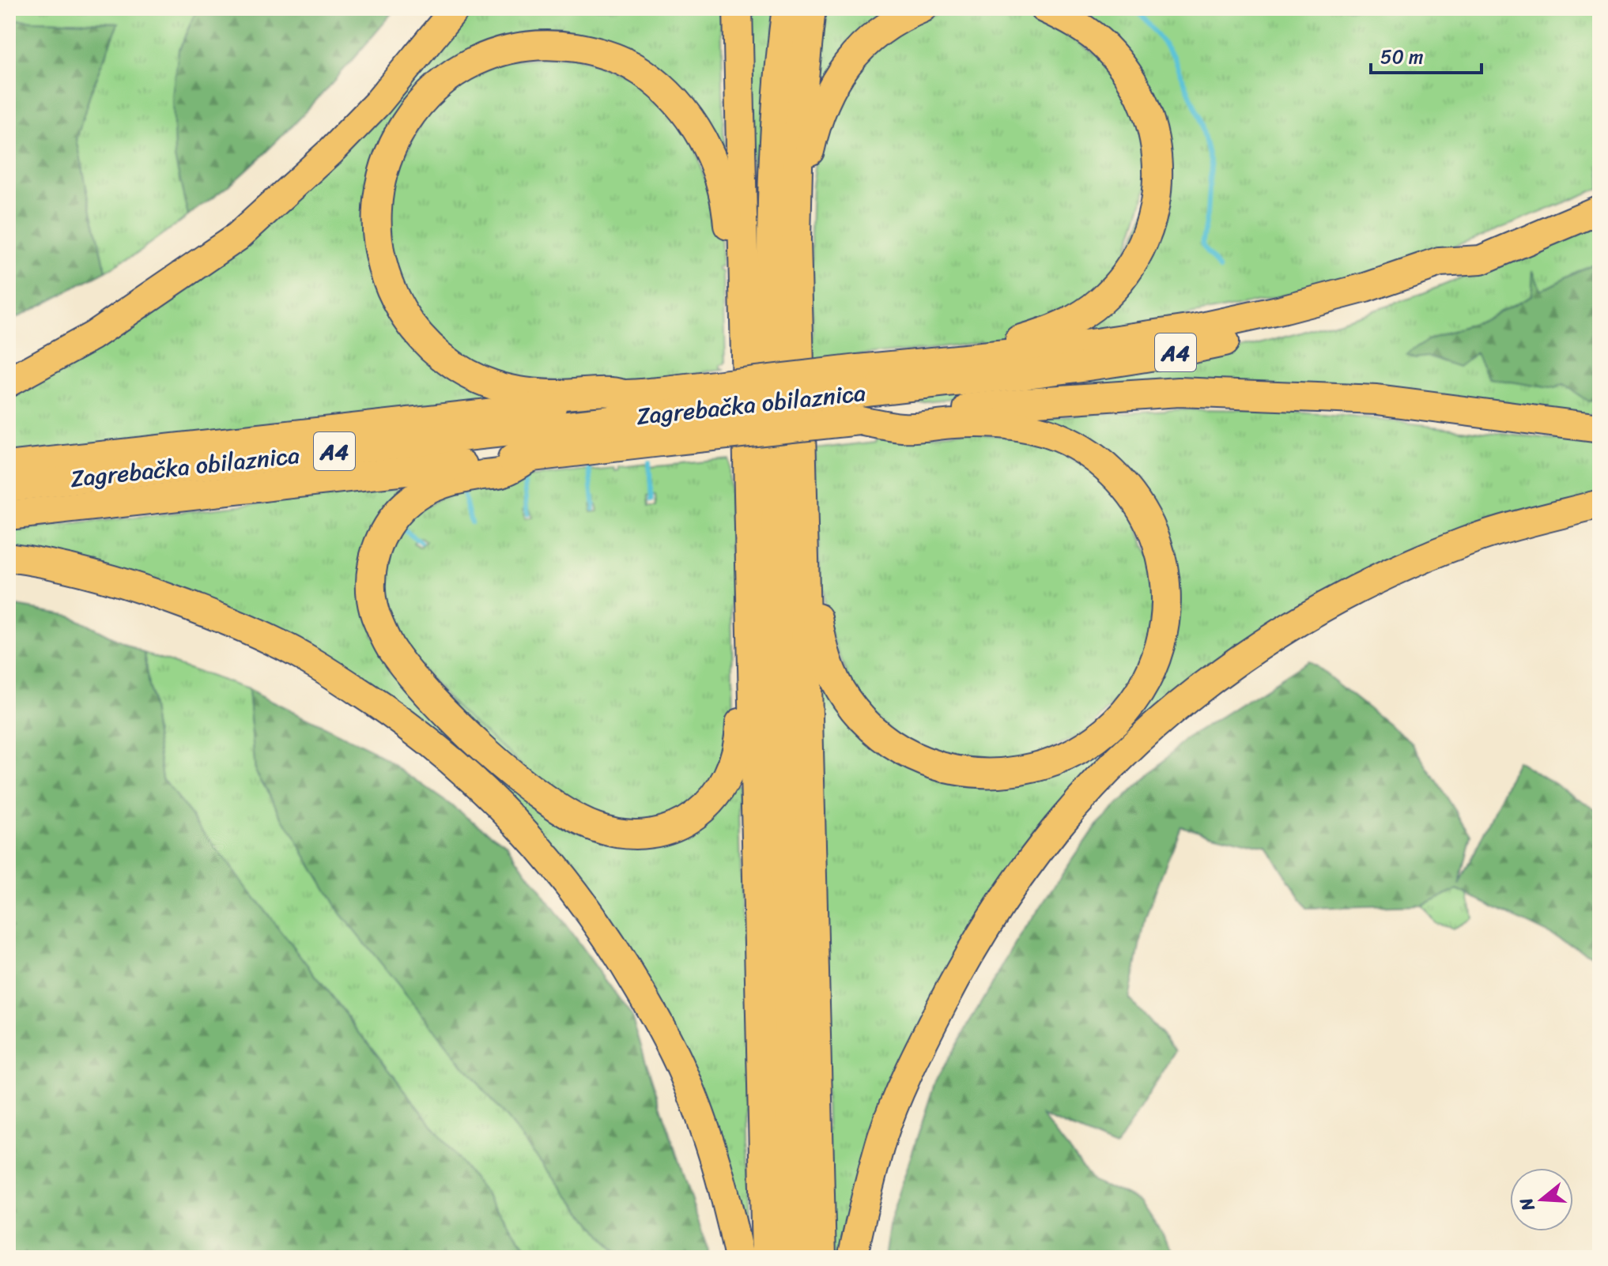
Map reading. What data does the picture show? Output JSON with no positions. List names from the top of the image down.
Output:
{
  "streets": {
    "highway": ["A4", "Zagrebačka obilaznica"]
  },
  "scale_bar": "50 m",
  "north": "left"
}
